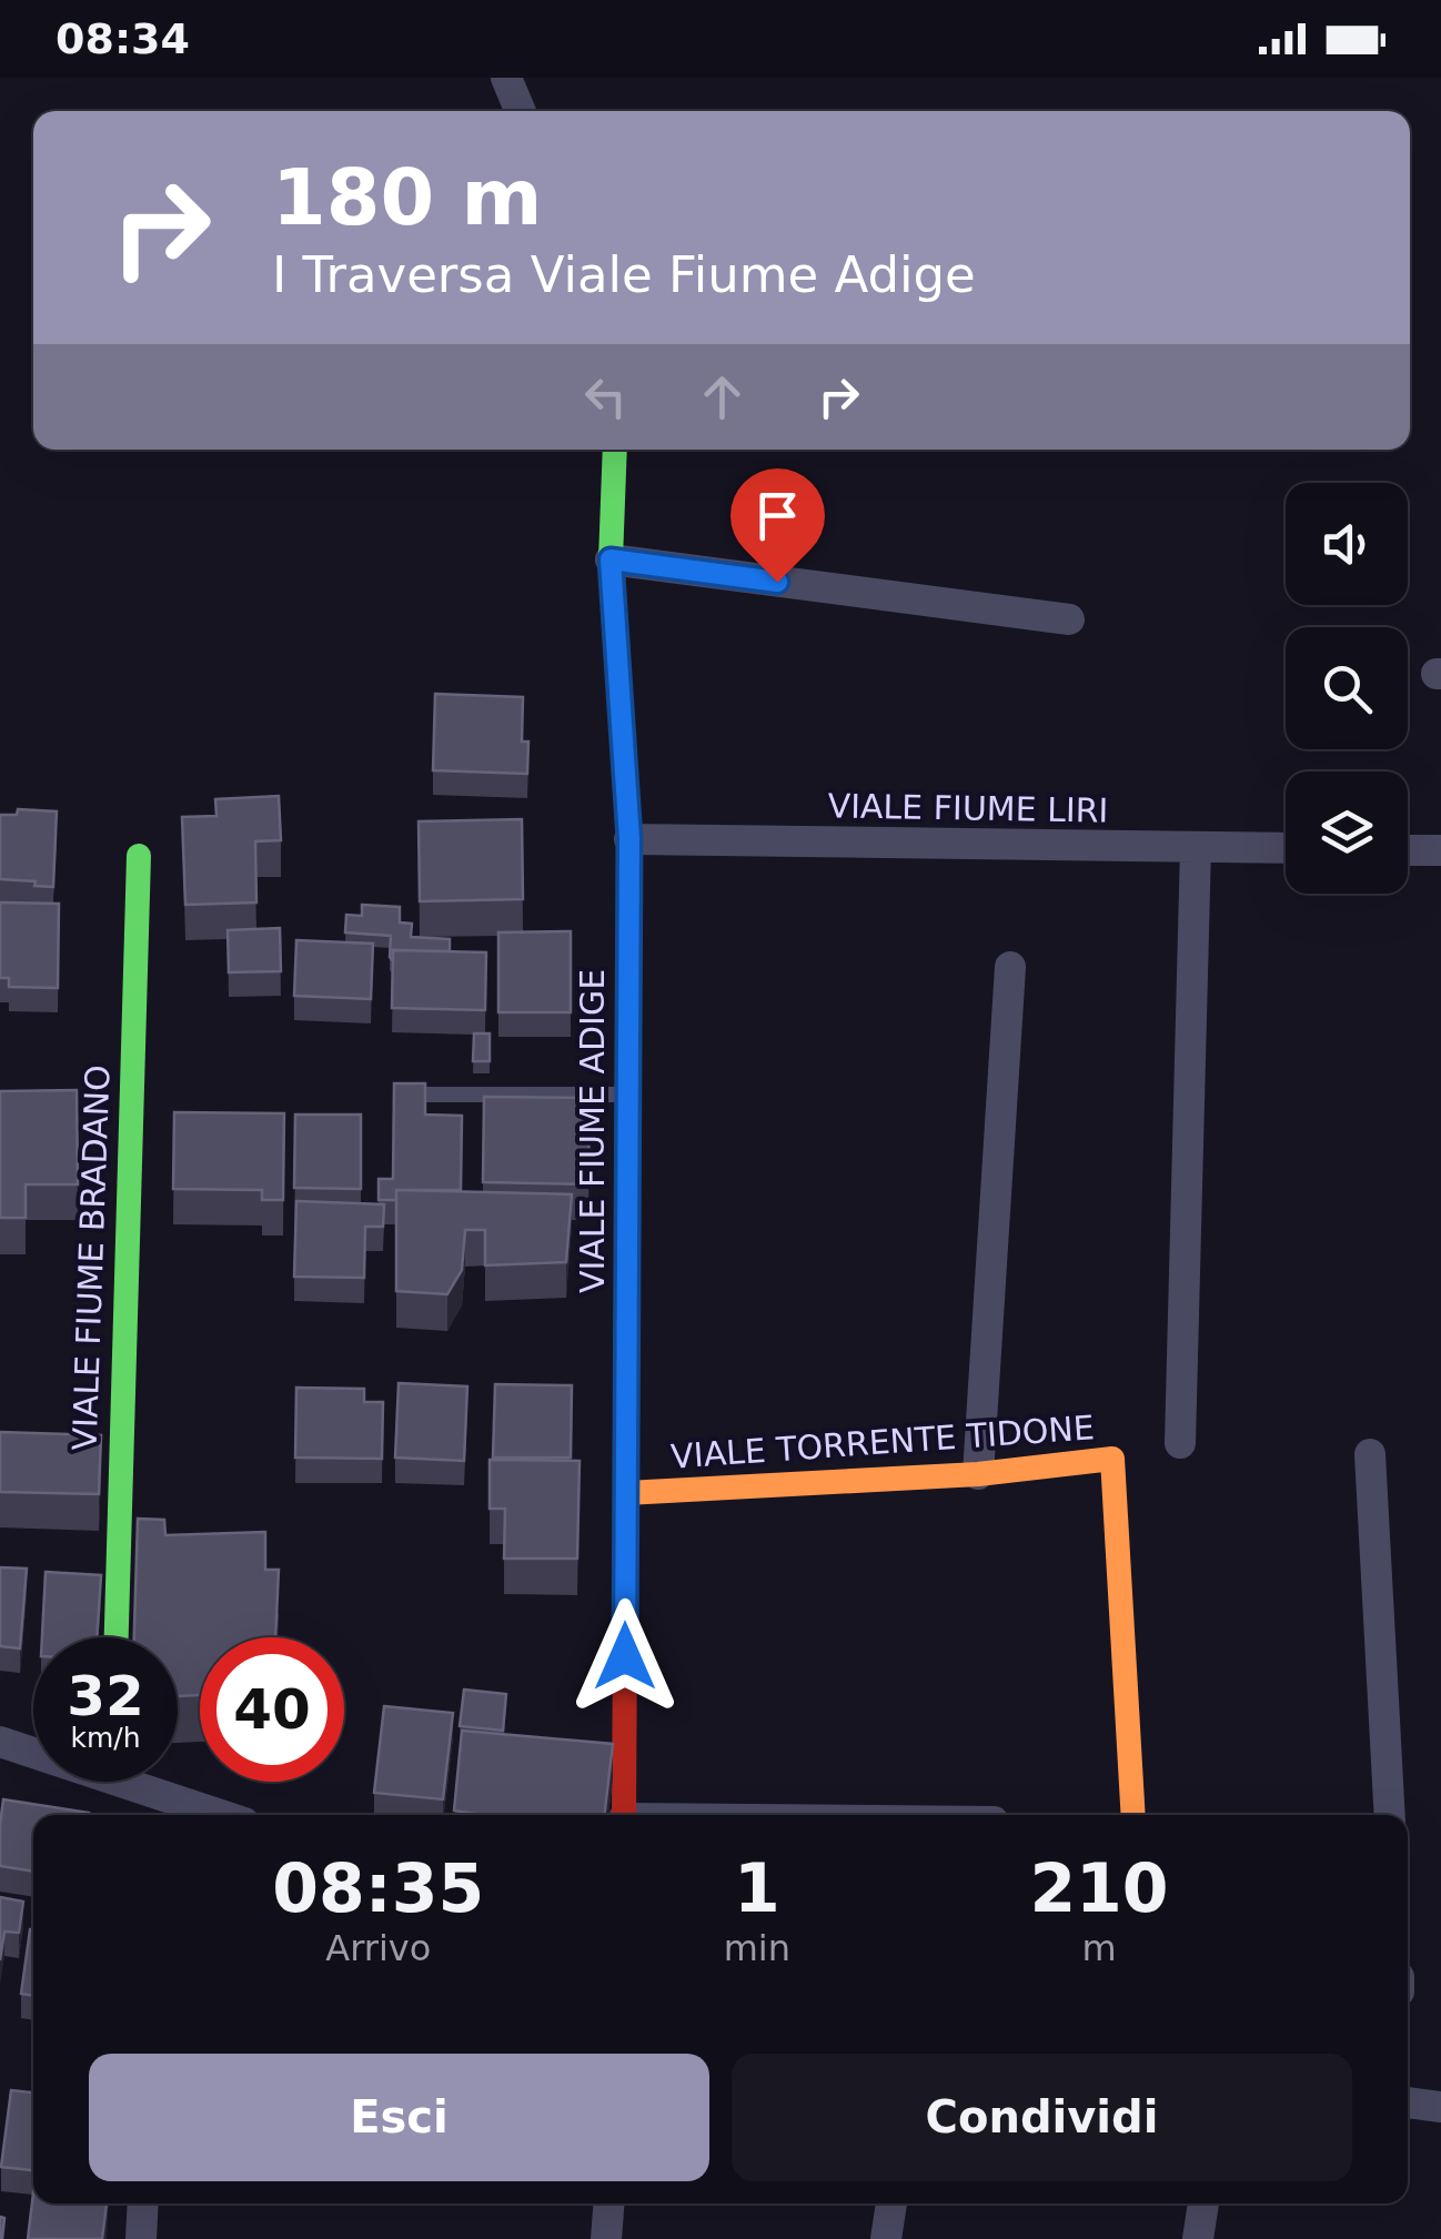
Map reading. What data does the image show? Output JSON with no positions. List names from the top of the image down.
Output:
{
  "streets": {
    "street": [
      "VIALE FIUME LIRI",
      "VIALE FIUME ADIGE",
      "VIALE FIUME BRADANO",
      "VIALE TORRENTE TIDONE"
    ]
  },
  "crossings": [
    ["VIALE FIUME LIRI", "VIALE FIUME ADIGE"],
    ["VIALE FIUME ADIGE", "VIALE TORRENTE TIDONE"]
  ],
  "page": {
    "status": "08:34",
    "turn": ["180 m", "I Traversa Viale Fiume Adige"],
    "speed": "32 km/h",
    "limit": "40",
    "eta": [
      "08:35",
      "Arrivo",
      "1",
      "min",
      "210",
      "m"
    ],
    "buttons": ["Esci", "Condividi"]
  }
}
